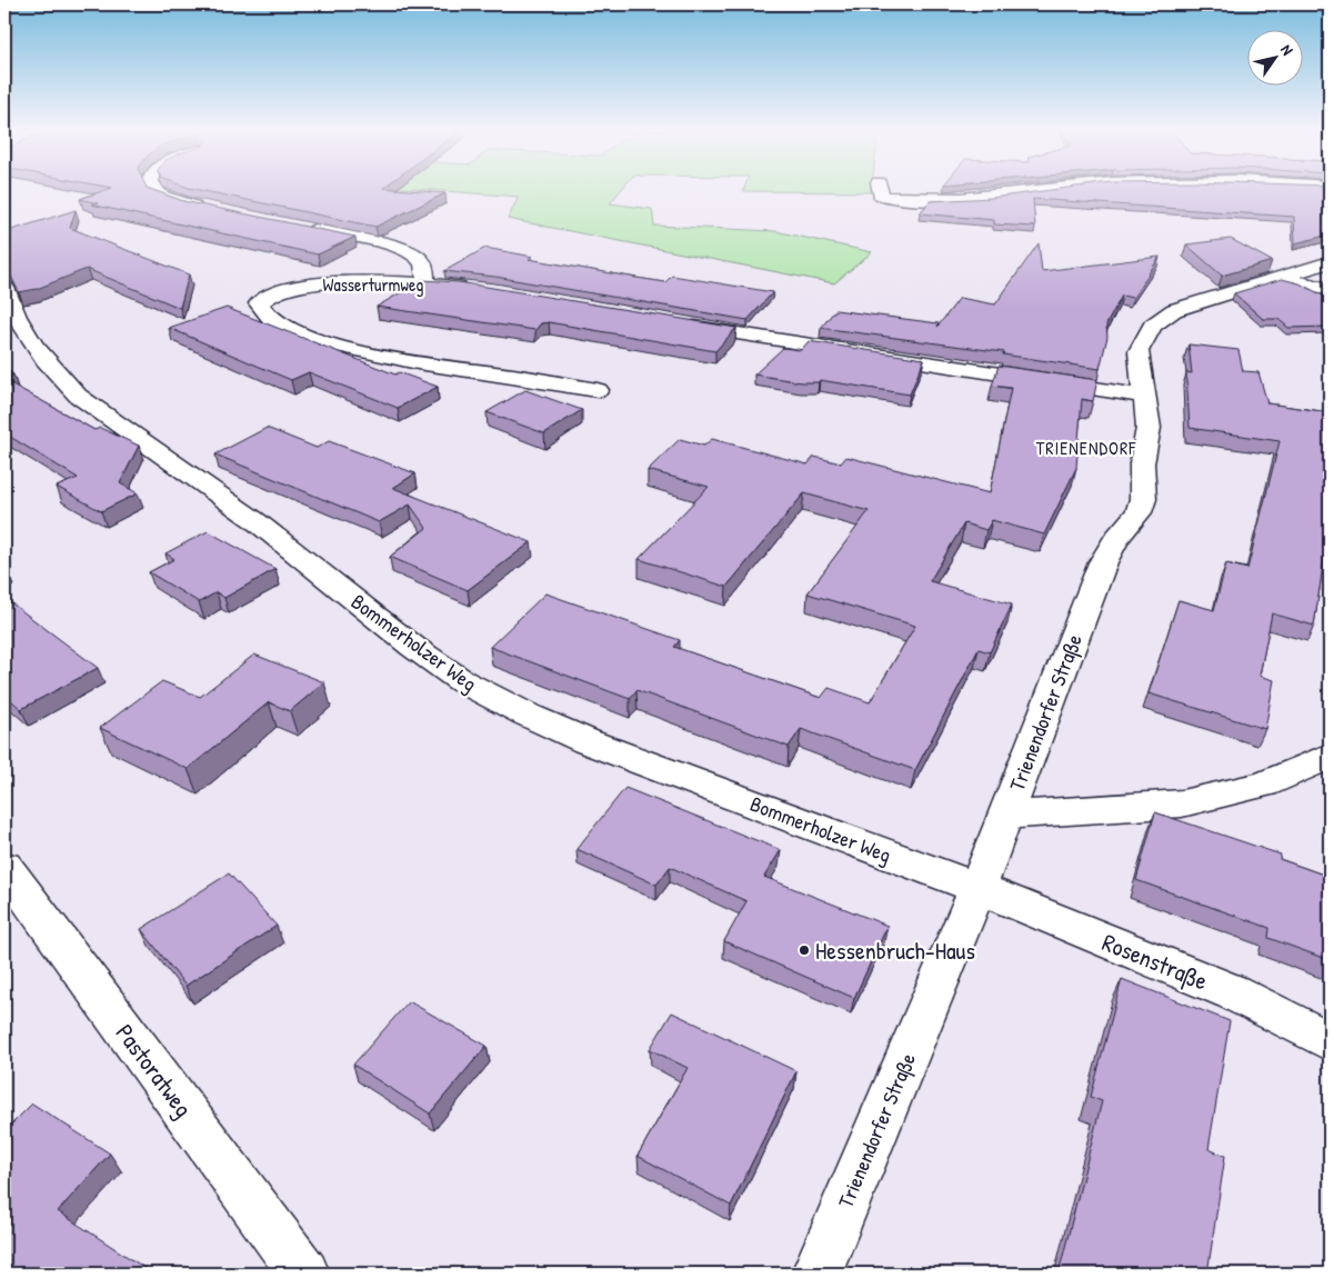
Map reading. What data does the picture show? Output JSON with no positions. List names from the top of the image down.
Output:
{
  "streets": {
    "street": [
      "Wasserturmweg",
      "Bommerholzer Weg",
      "Trienendorfer Straße",
      "Rosenstraße",
      "Pastoratweg"
    ]
  },
  "crossings": [
    ["Bommerholzer Weg", "Trienendorfer Straße"],
    ["Bommerholzer Weg", "Rosenstraße"],
    ["Trienendorfer Straße", "Rosenstraße"]
  ],
  "districts": ["TRIENENDORF"],
  "places": ["Hessenbruch-Haus"],
  "north": "top right"
}
